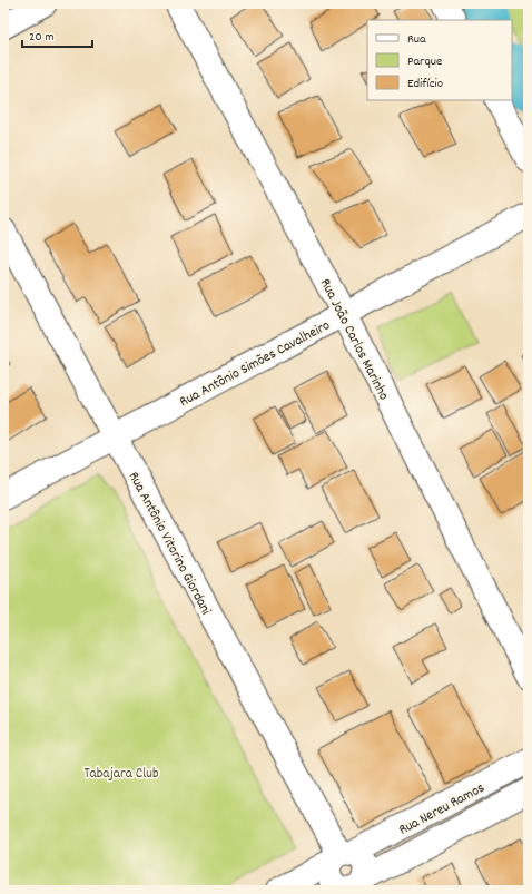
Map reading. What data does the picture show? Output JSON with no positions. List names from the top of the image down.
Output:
{
  "streets": {
    "street": [
      "Rua João Carlos Marinho",
      "Rua Antônio Simões Cavalheiro",
      "Rua Antônio Vitorino Giordani",
      "Rua Nereu Ramos"
    ]
  },
  "crossings": [
    ["Rua João Carlos Marinho", "Rua Antônio Simões Cavalheiro"],
    ["Rua Antônio Simões Cavalheiro", "Rua Antônio Vitorino Giordani"],
    ["Rua Antônio Vitorino Giordani", "Rua Nereu Ramos"]
  ],
  "parks": ["Tabajara Club"],
  "legend": ["Rua", "Parque", "Edifício"],
  "scale_bar": "20 m"
}
